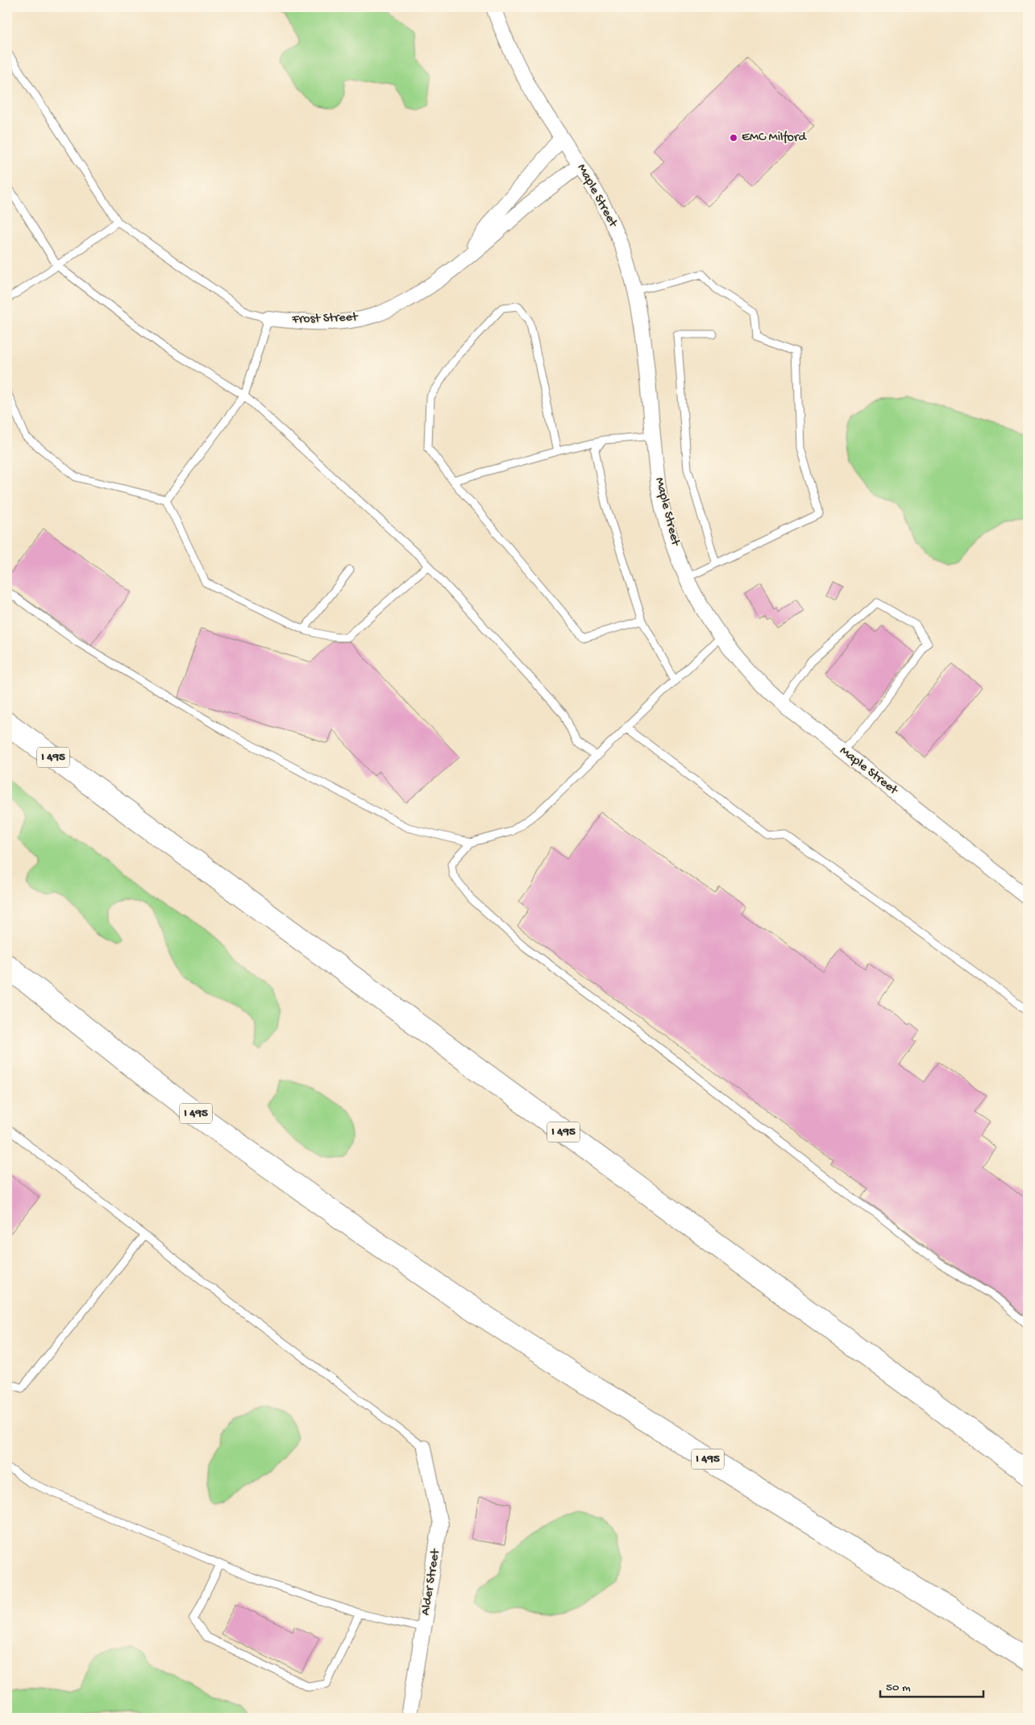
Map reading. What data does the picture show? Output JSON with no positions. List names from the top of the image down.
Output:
{
  "streets": {
    "highway": ["I 495"],
    "street": ["Maple Street", "Frost Street", "Alder Street"]
  },
  "crossings": [
    ["Maple Street", "Frost Street"]
  ],
  "places": ["EMC Milford"],
  "scale_bar": "50 m"
}
